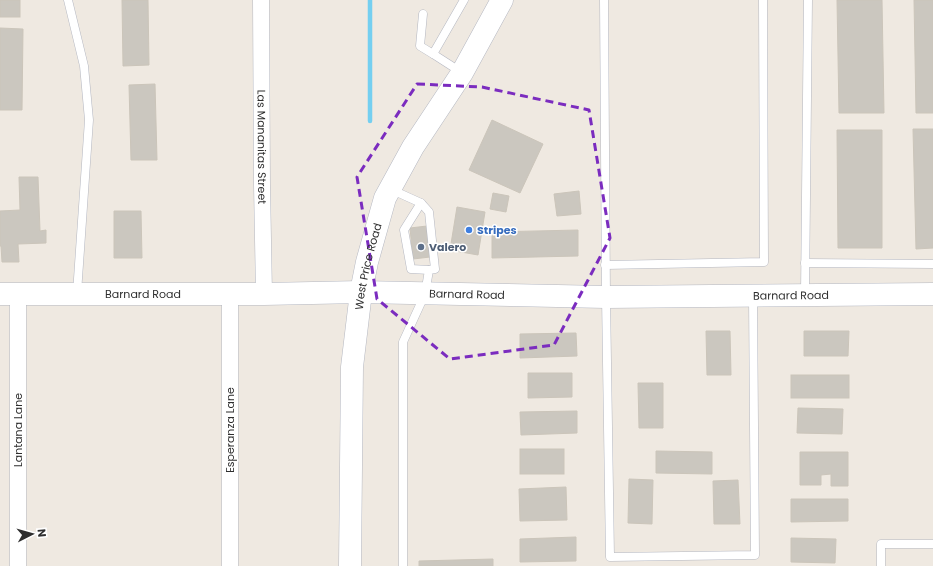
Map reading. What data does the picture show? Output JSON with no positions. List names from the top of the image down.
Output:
{
  "streets": {
    "street": [
      "Las Mananitas Street",
      "West Price Road",
      "Barnard Road",
      "Lantana Lane",
      "Esperanza Lane"
    ]
  },
  "crossings": [
    ["Las Mananitas Street", "Barnard Road"],
    ["West Price Road", "Barnard Road"],
    ["Barnard Road", "Lantana Lane"],
    ["Barnard Road", "Esperanza Lane"]
  ],
  "places": ["Stripes", "Valero"],
  "north": "right"
}
